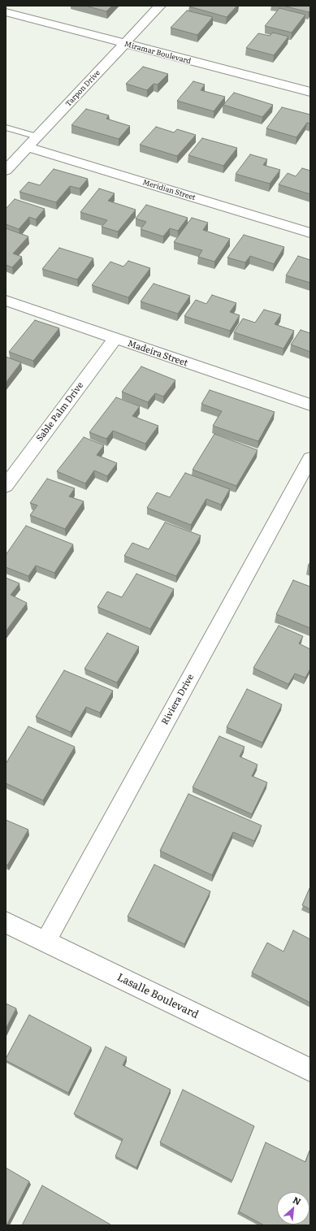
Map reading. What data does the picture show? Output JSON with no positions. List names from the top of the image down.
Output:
{
  "streets": {
    "street": [
      "Miramar Boulevard",
      "Tarpon Drive",
      "Meridian Street",
      "Madeira Street",
      "Sable Palm Drive",
      "Riviera Drive",
      "Lasalle Boulevard"
    ]
  },
  "crossings": [
    ["Miramar Boulevard", "Tarpon Drive"],
    ["Tarpon Drive", "Meridian Street"],
    ["Madeira Street", "Sable Palm Drive"],
    ["Riviera Drive", "Lasalle Boulevard"]
  ],
  "north": "top right"
}
